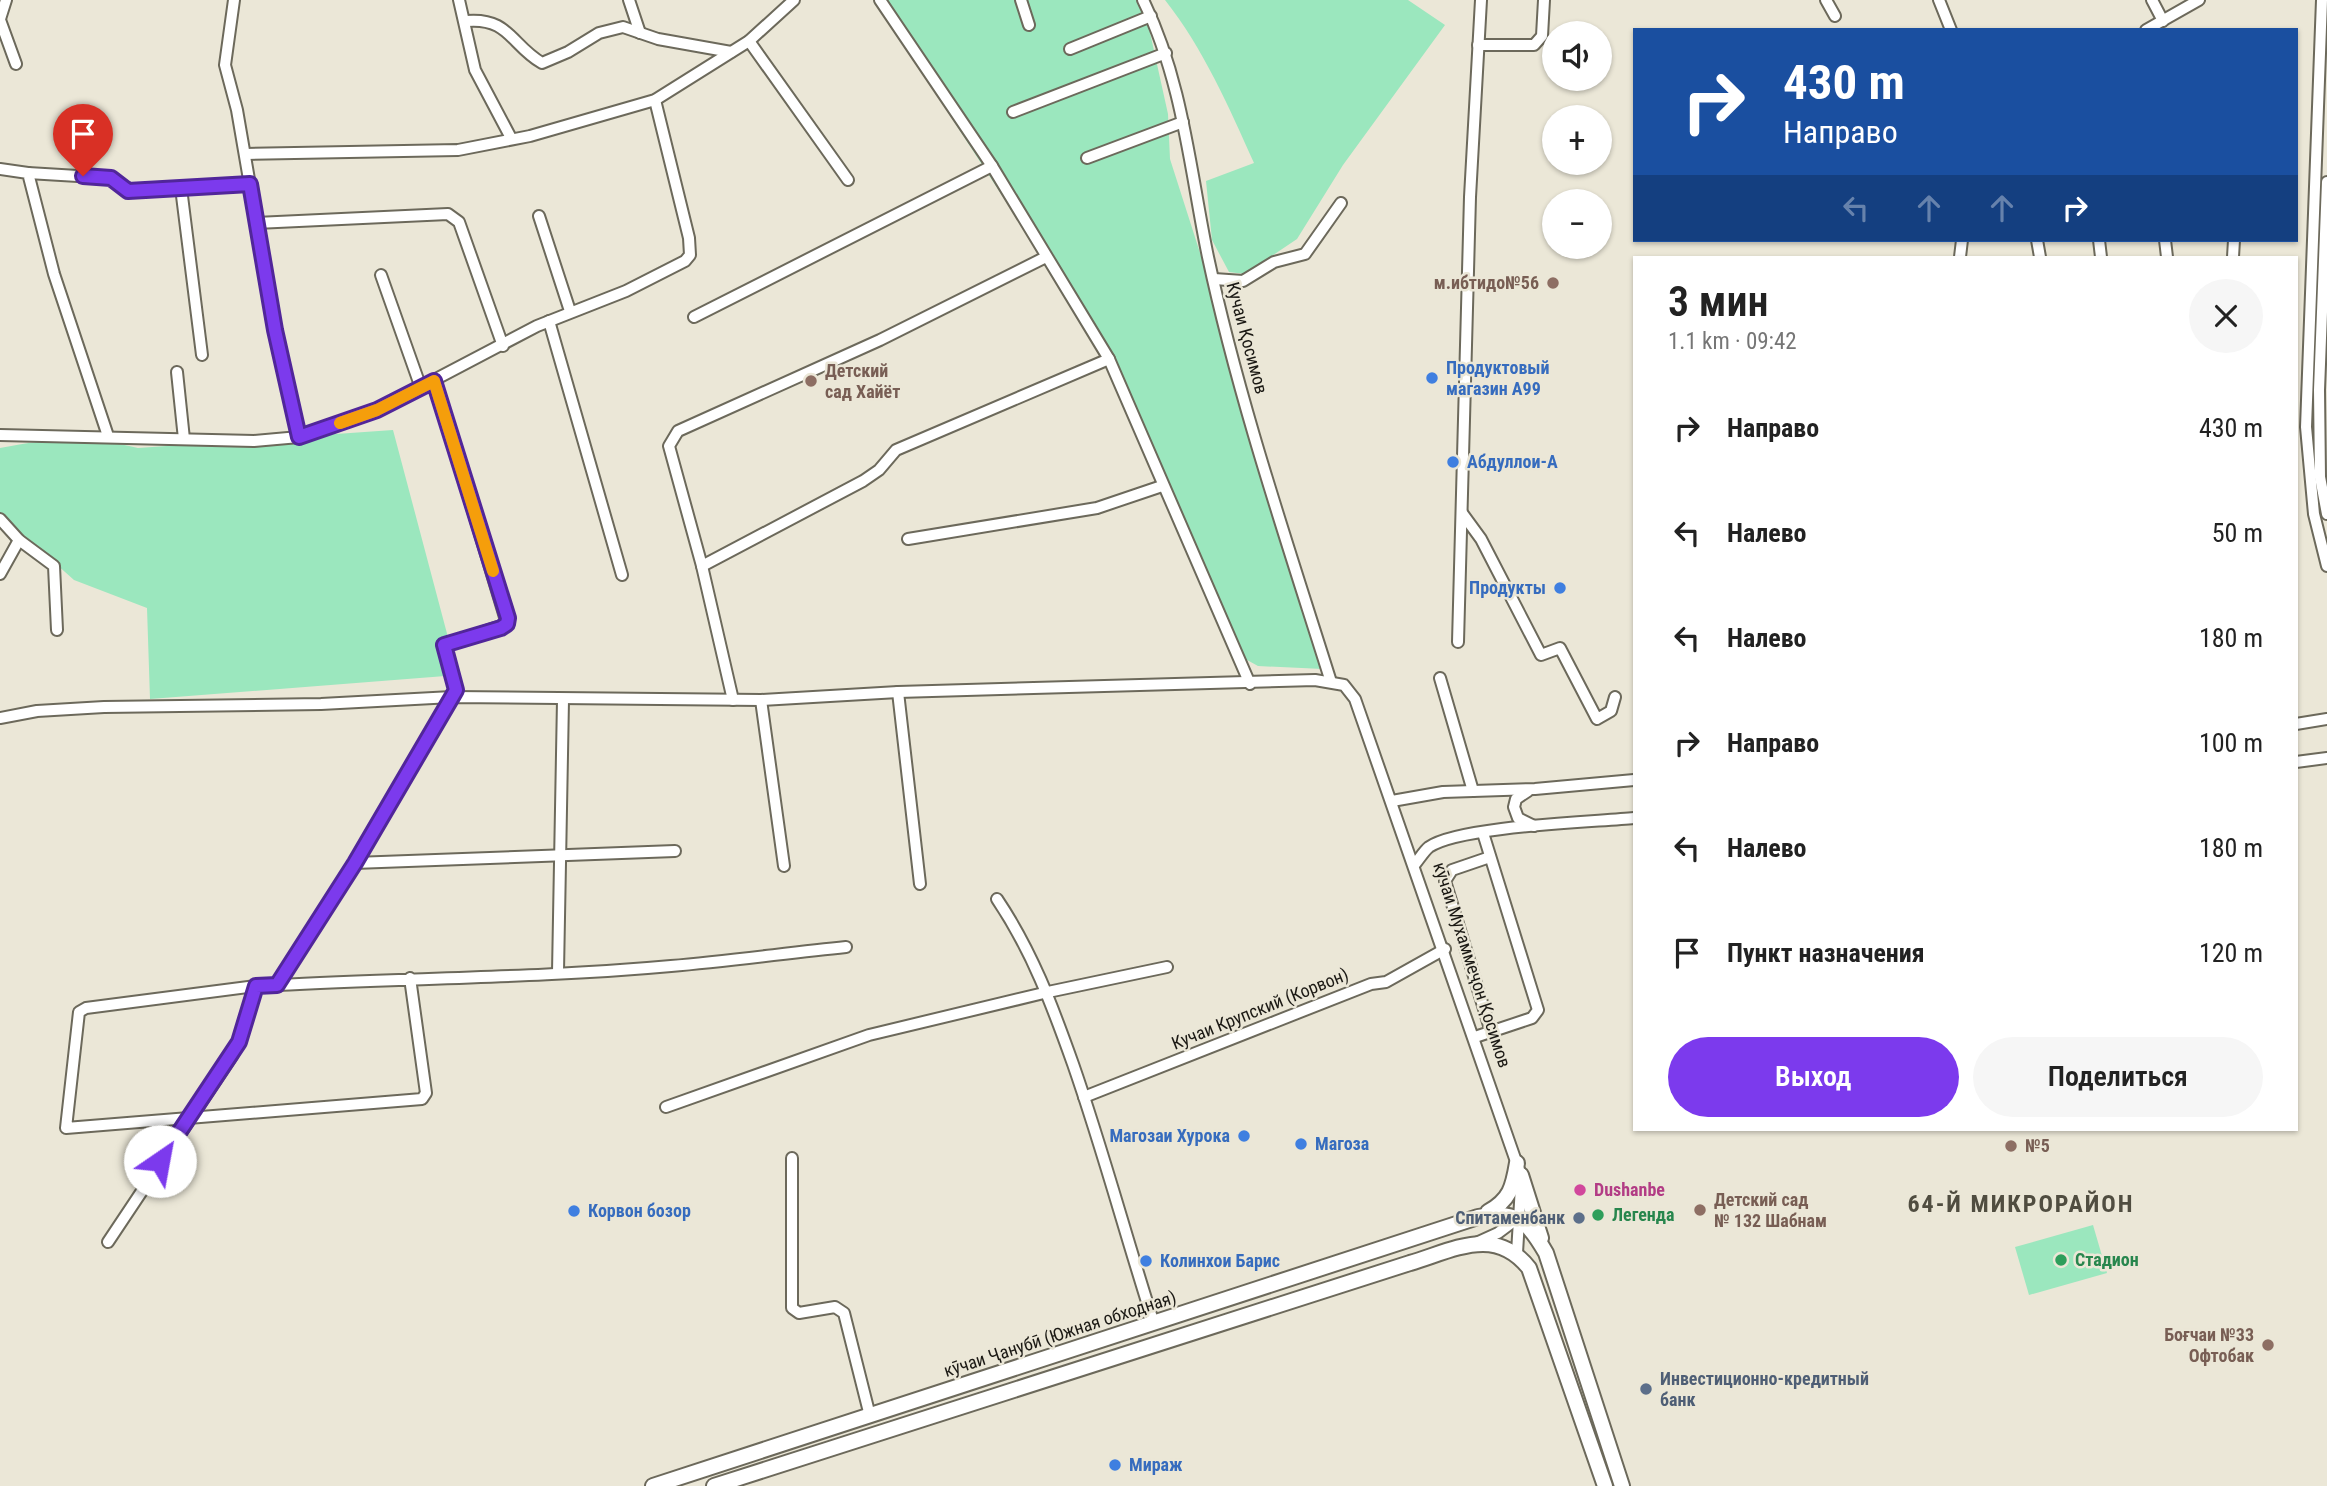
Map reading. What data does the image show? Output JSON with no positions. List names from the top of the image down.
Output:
{
  "streets": {
    "main road": ["кӯчаи Ҷанубӣ (Южная обходная)"],
    "street": ["Кучаи Қосимов", "кӯчаи Мухаммеҷон Қосимов", "Кучаи Крупский (Корвон)"]
  },
  "crossings": [
    ["кӯчаи Мухаммеҷон Қосимов", "Кучаи Крупский (Корвон)"]
  ],
  "districts": ["64-Й МИКРОРАЙОН"],
  "places": [
    "м.ибтидо№56",
    "Продуктовый магазин А99",
    "Детский сад Хайёт",
    "Абдуллои-А",
    "Продукты",
    "Магозаи Хурока",
    "Магоза",
    "№5",
    "Dushanbe",
    "Детский сад № 132 Шабнам",
    "Корвон бозор",
    "Легенда",
    "Спитаменбанк",
    "Стадион",
    "Колинхои Барис",
    "Боғчаи №33 Офтобак",
    "Инвестиционно-кредитный банк",
    "Мираж"
  ],
  "page": {
    "map_buttons": ["+", "−"],
    "turn": ["430 m", "Направо"],
    "heading": ["3 мин", "1.1 km · 09:42"],
    "list": [
      {
        "name": "Направо",
        "value": "430 m"
      },
      {
        "name": "Налево",
        "value": "50 m"
      },
      {
        "name": "Налево",
        "value": "180 m"
      },
      {
        "name": "Направо",
        "value": "100 m"
      },
      {
        "name": "Налево",
        "value": "180 m"
      },
      {
        "name": "Пункт назначения",
        "value": "120 m"
      }
    ],
    "buttons": ["Выход", "Поделиться"]
  }
}
